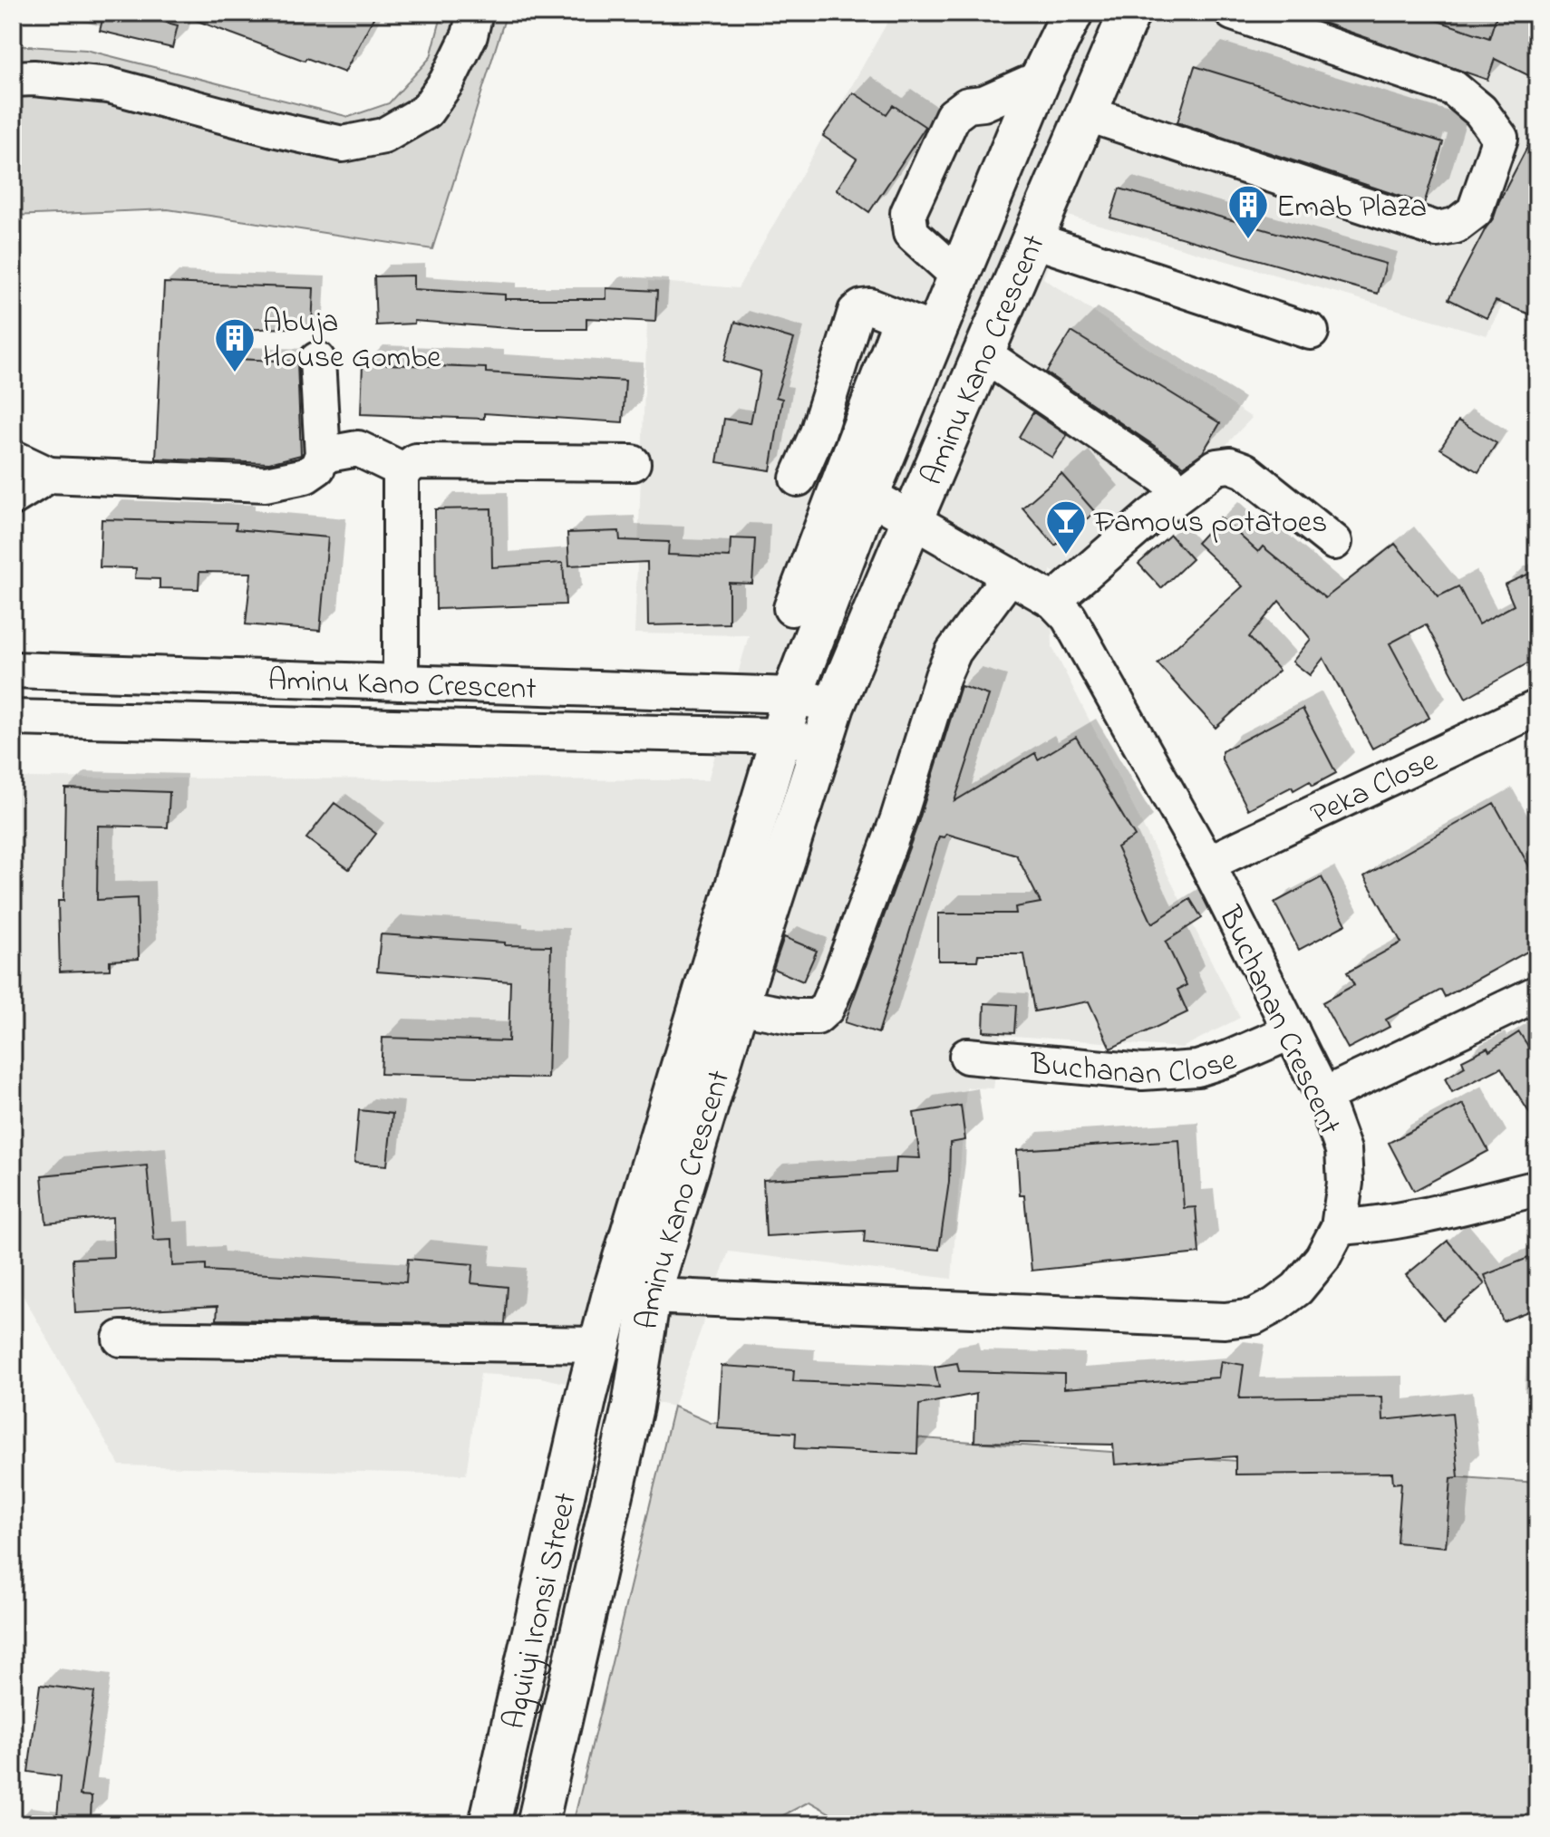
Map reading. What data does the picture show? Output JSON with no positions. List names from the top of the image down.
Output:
{
  "streets": {
    "main road": ["Aminu Kano Crescent", "Aguiyi Ironsi Street"],
    "street": ["Peka Close", "Buchanan Crescent", "Buchanan Close"]
  },
  "crossings": [
    ["Aminu Kano Crescent", "Buchanan Crescent"],
    ["Aminu Kano Crescent", "Aguiyi Ironsi Street"],
    ["Peka Close", "Buchanan Crescent"],
    ["Buchanan Crescent", "Buchanan Close"]
  ],
  "places": {
    "building": ["Emab Plaza", "Abuja House Gombe"],
    "bar": ["Famous potatoes"]
  }
}
